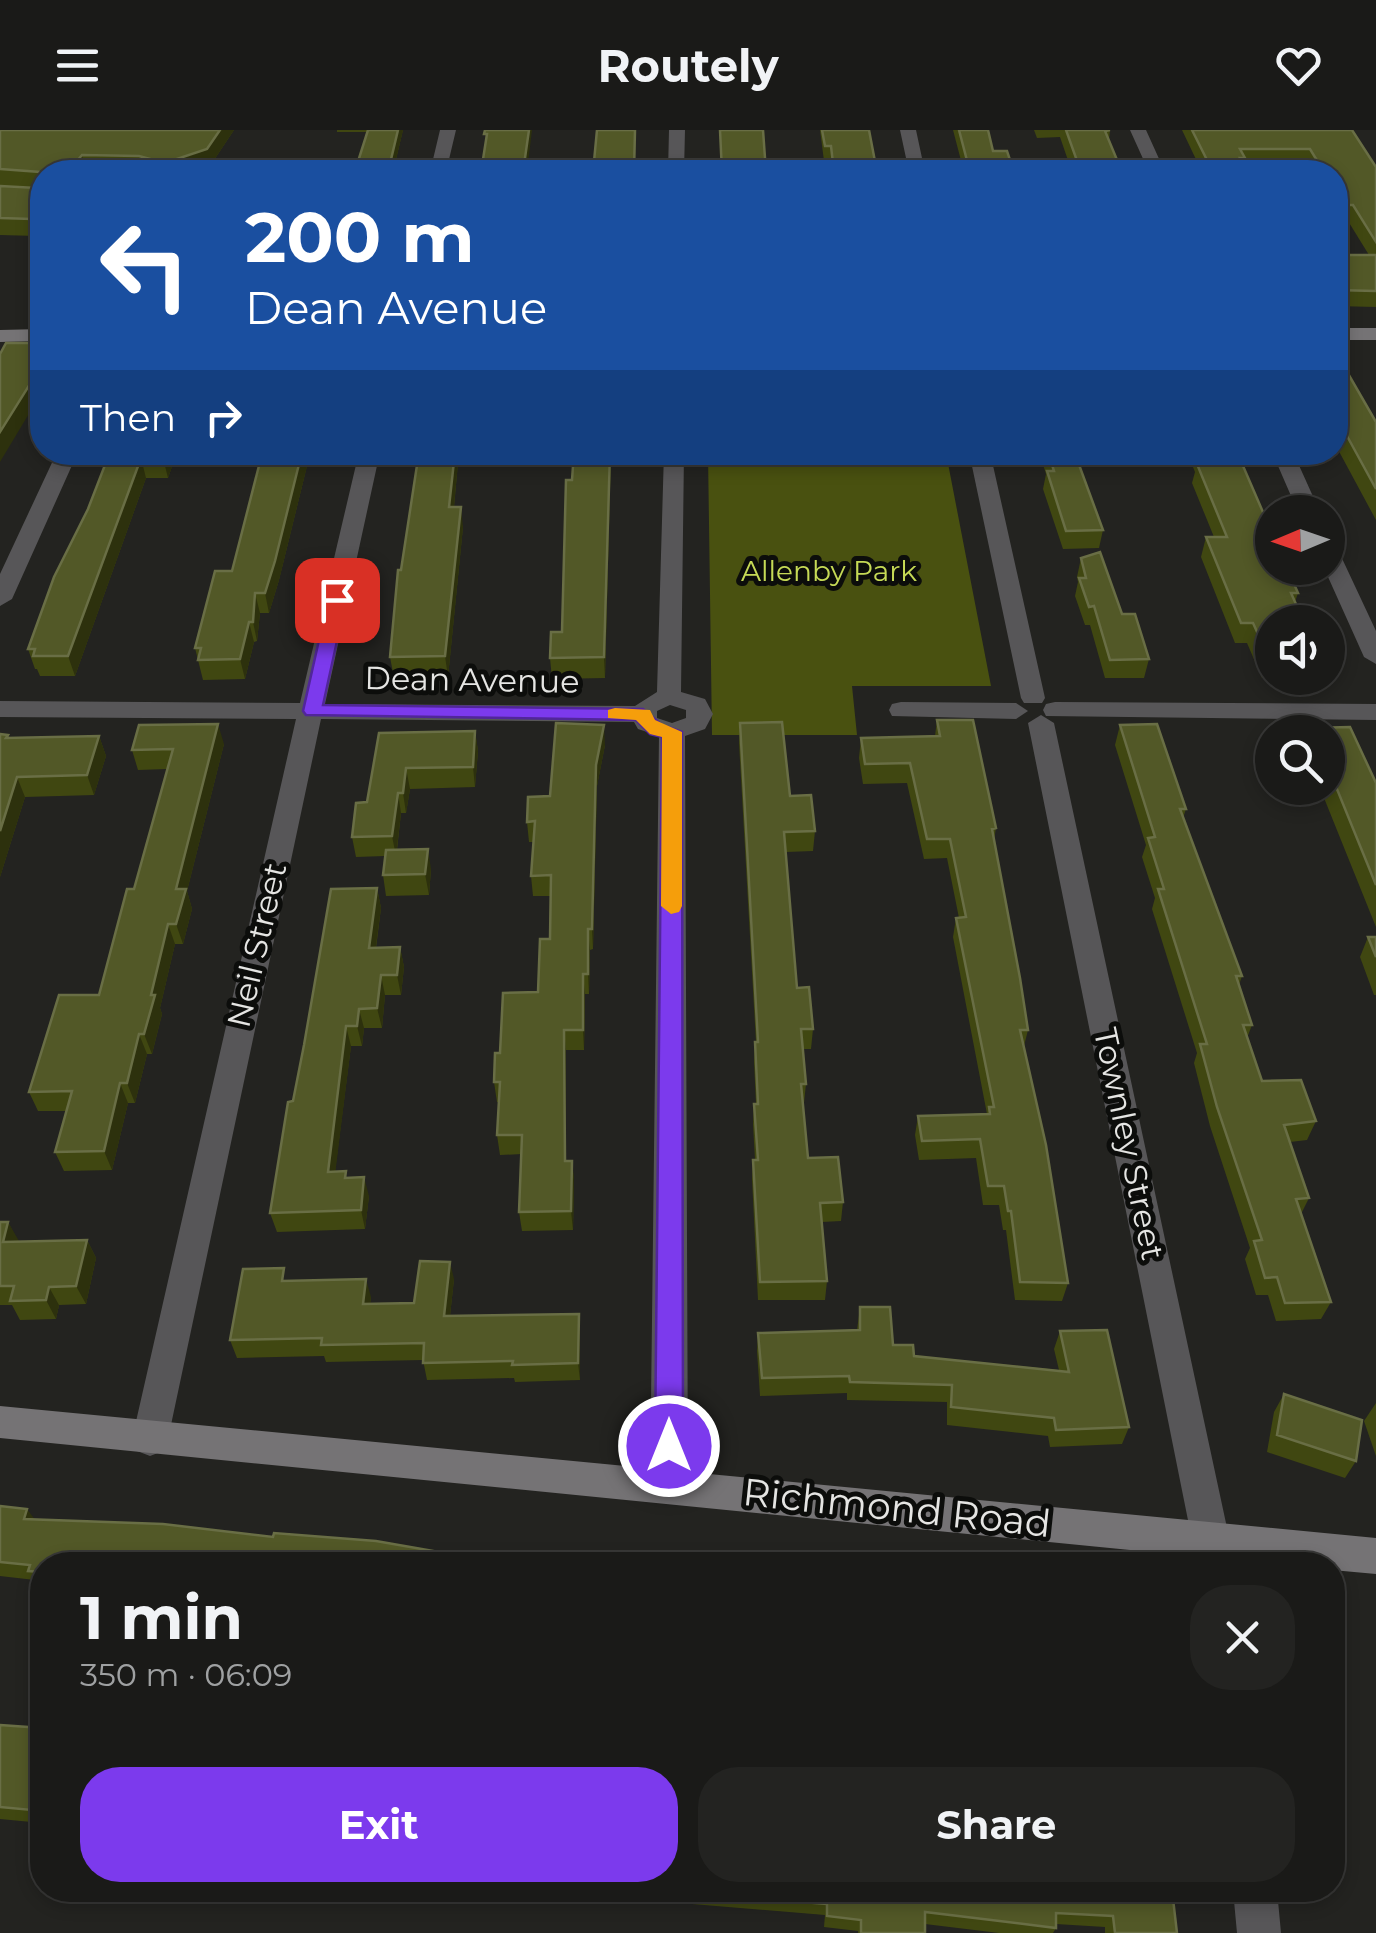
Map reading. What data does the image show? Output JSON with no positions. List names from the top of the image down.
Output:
{
  "streets": {
    "main road": ["Richmond Road"],
    "street": ["Dean Avenue", "Neil Street", "Townley Street"]
  },
  "crossings": [
    ["Dean Avenue", "Neil Street"],
    ["Neil Street", "Richmond Road"],
    ["Townley Street", "Richmond Road"]
  ],
  "parks": ["Allenby Park"],
  "north": "left",
  "page": {
    "header": "Routely",
    "turn": ["200 m", "Dean Avenue"],
    "then": "Then",
    "heading": ["1 min", "350 m · 06:09"],
    "buttons": ["Exit", "Share"]
  }
}
